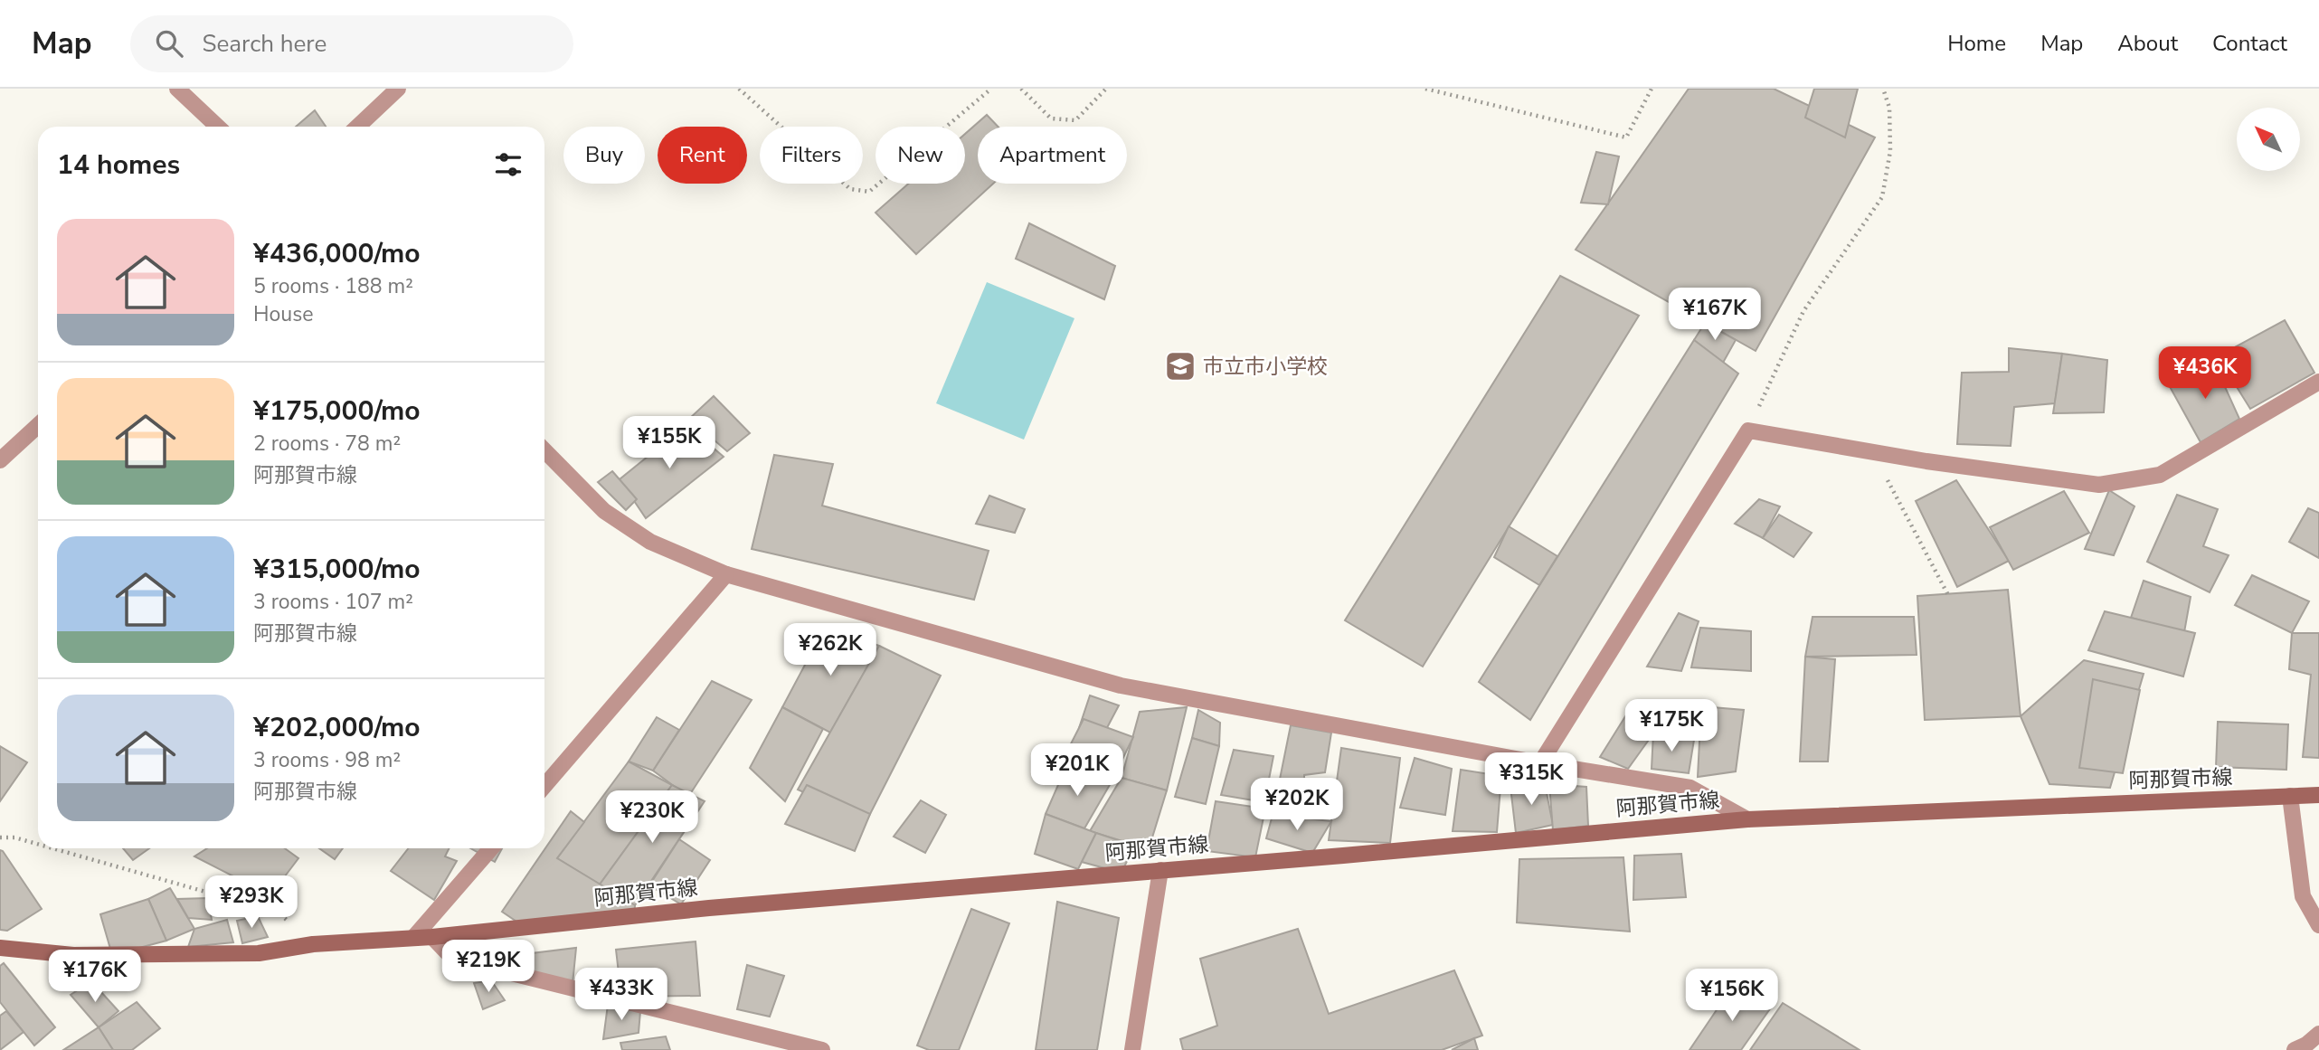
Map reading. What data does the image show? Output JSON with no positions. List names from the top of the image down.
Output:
{
  "streets": {
    "main road": ["阿那賀市線"]
  },
  "places": {
    "school or university": ["市立市小学校"]
  },
  "north": "top left",
  "page": {
    "header": "Map",
    "search": "Search here",
    "nav": [
      "Home",
      "Map",
      "About",
      "Contact"
    ],
    "chip": [
      "Buy",
      "Rent",
      "Filters",
      "New",
      "Apartment"
    ],
    "heading": "14 homes",
    "list": [
      {
        "name": "¥436,000/mo",
        "note": "5 rooms · 188 m² · House"
      },
      {
        "name": "¥175,000/mo",
        "note": "2 rooms · 78 m² · 阿那賀市線"
      },
      {
        "name": "¥315,000/mo",
        "note": "3 rooms · 107 m² · 阿那賀市線"
      },
      {
        "name": "¥202,000/mo",
        "note": "3 rooms · 98 m² · 阿那賀市線"
      }
    ],
    "price": [
      "¥167K",
      "¥436K",
      "¥155K",
      "¥262K",
      "¥175K",
      "¥201K",
      "¥315K",
      "¥202K",
      "¥230K",
      "¥293K",
      "¥219K",
      "¥176K",
      "¥433K",
      "¥156K"
    ]
  }
}
